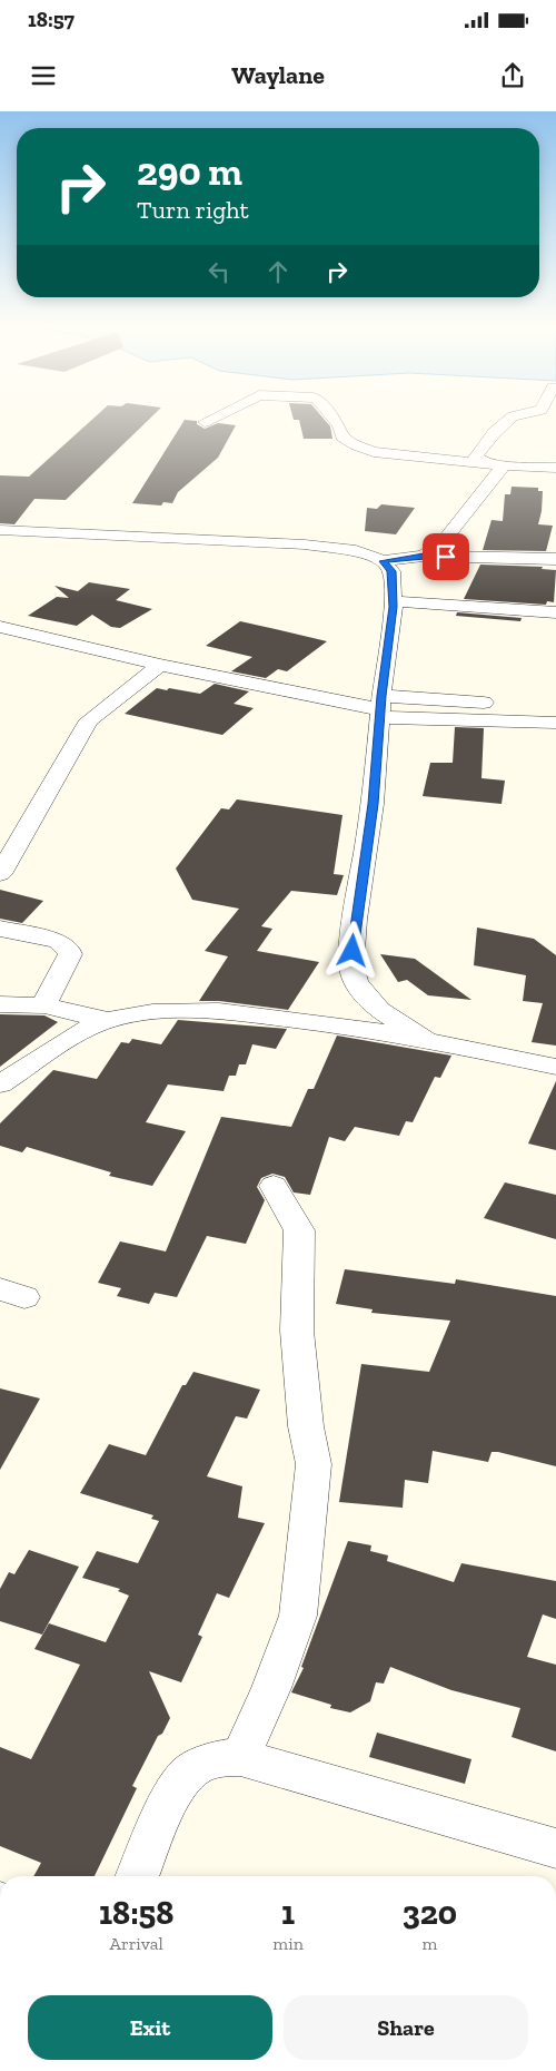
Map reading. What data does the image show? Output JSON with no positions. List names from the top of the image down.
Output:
{
  "page": {
    "status": "18:57",
    "header": "Waylane",
    "turn": ["290 m", "Turn right"],
    "eta": [
      "18:58",
      "Arrival",
      "1",
      "min",
      "320",
      "m"
    ],
    "buttons": ["Exit", "Share"]
  }
}
